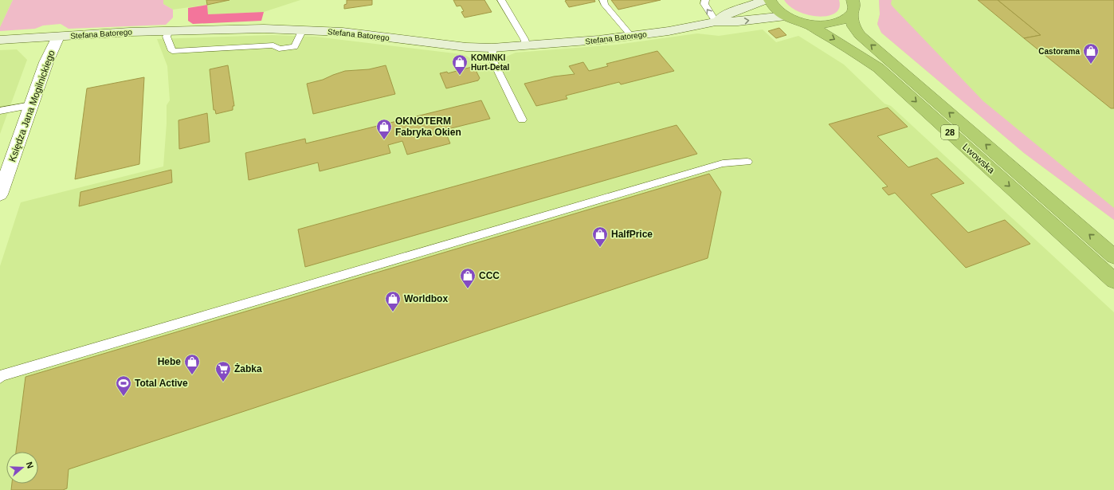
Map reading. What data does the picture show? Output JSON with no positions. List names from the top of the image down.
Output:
{
  "streets": {
    "highway": ["28", "Lwowska"],
    "street": ["Stefana Batorego", "Księdza Jana Mogilnickiego"]
  },
  "crossings": [
    ["Stefana Batorego", "Księdza Jana Mogilnickiego"],
    ["Stefana Batorego", "28"],
    ["28", "Lwowska"]
  ],
  "places": {
    "shop": [
      "Castorama",
      "KOMINKI Hurt-Detal",
      "OKNOTERM Fabryka Okien",
      "HalfPrice",
      "CCC",
      "Worldbox",
      "Hebe"
    ],
    "supermarket": ["Żabka"],
    "sports": ["Total Active"]
  },
  "north": "right"
}
